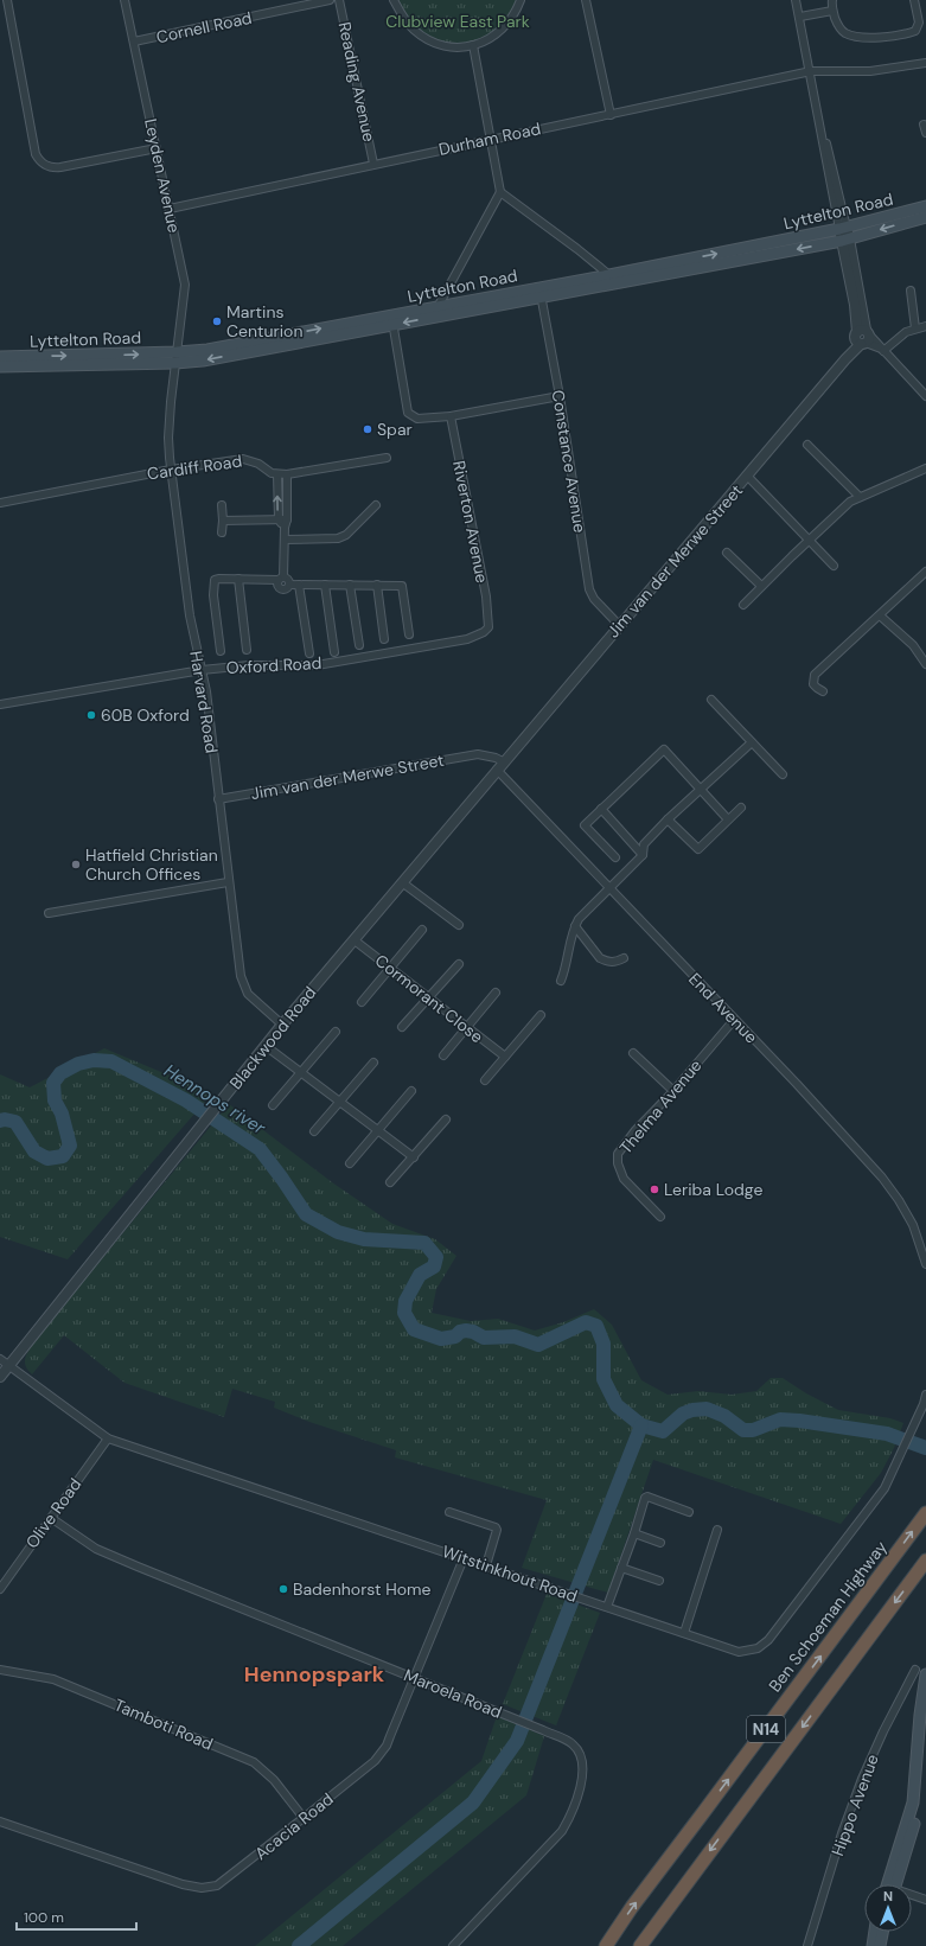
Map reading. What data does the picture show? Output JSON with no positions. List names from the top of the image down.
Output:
{
  "streets": {
    "highway": ["Ben Schoeman Highway", "N14"],
    "main road": ["Lyttelton Road"],
    "street": [
      "Cornell Road",
      "Reading Avenue",
      "Durham Road",
      "Leyden Avenue",
      "Constance Avenue",
      "Cardiff Road",
      "Riverton Avenue",
      "Jim van der Merwe Street",
      "Oxford Road",
      "Harvard Road",
      "Cormorant Close",
      "End Avenue",
      "Blackwood Road",
      "Thelma Avenue",
      "Olive Road",
      "Witstinkhout Road",
      "Maroela Road",
      "Tamboti Road",
      "Hippo Avenue",
      "Acacia Road"
    ]
  },
  "crossings": [
    ["Cornell Road", "Leyden Avenue"],
    ["Reading Avenue", "Durham Road"],
    ["Durham Road", "Leyden Avenue"],
    ["Leyden Avenue", "Lyttelton Road"],
    ["Leyden Avenue", "Harvard Road"],
    ["Lyttelton Road", "Constance Avenue"],
    ["Lyttelton Road", "Harvard Road"],
    ["Constance Avenue", "Jim van der Merwe Street"],
    ["Cardiff Road", "Harvard Road"],
    ["Riverton Avenue", "Oxford Road"],
    ["Jim van der Merwe Street", "Harvard Road"],
    ["Jim van der Merwe Street", "End Avenue"],
    ["Jim van der Merwe Street", "Blackwood Road"],
    ["Oxford Road", "Harvard Road"],
    ["Harvard Road", "Blackwood Road"],
    ["Cormorant Close", "Blackwood Road"],
    ["End Avenue", "Blackwood Road"],
    ["End Avenue", "Thelma Avenue"],
    ["Blackwood Road", "Witstinkhout Road"],
    ["Olive Road", "Witstinkhout Road"],
    ["Olive Road", "Maroela Road"],
    ["Witstinkhout Road", "Acacia Road"],
    ["Maroela Road", "Acacia Road"],
    ["Tamboti Road", "Acacia Road"]
  ],
  "districts": ["Hennopspark"],
  "water": ["Hennops river"],
  "parks": ["Clubview East Park"],
  "places": [
    "Martins Centurion",
    "Spar",
    "60B Oxford",
    "Hatfield Christian Church Offices",
    "Leriba Lodge",
    "Badenhorst Home"
  ],
  "scale_bar": "100 m",
  "north": "top"
}
